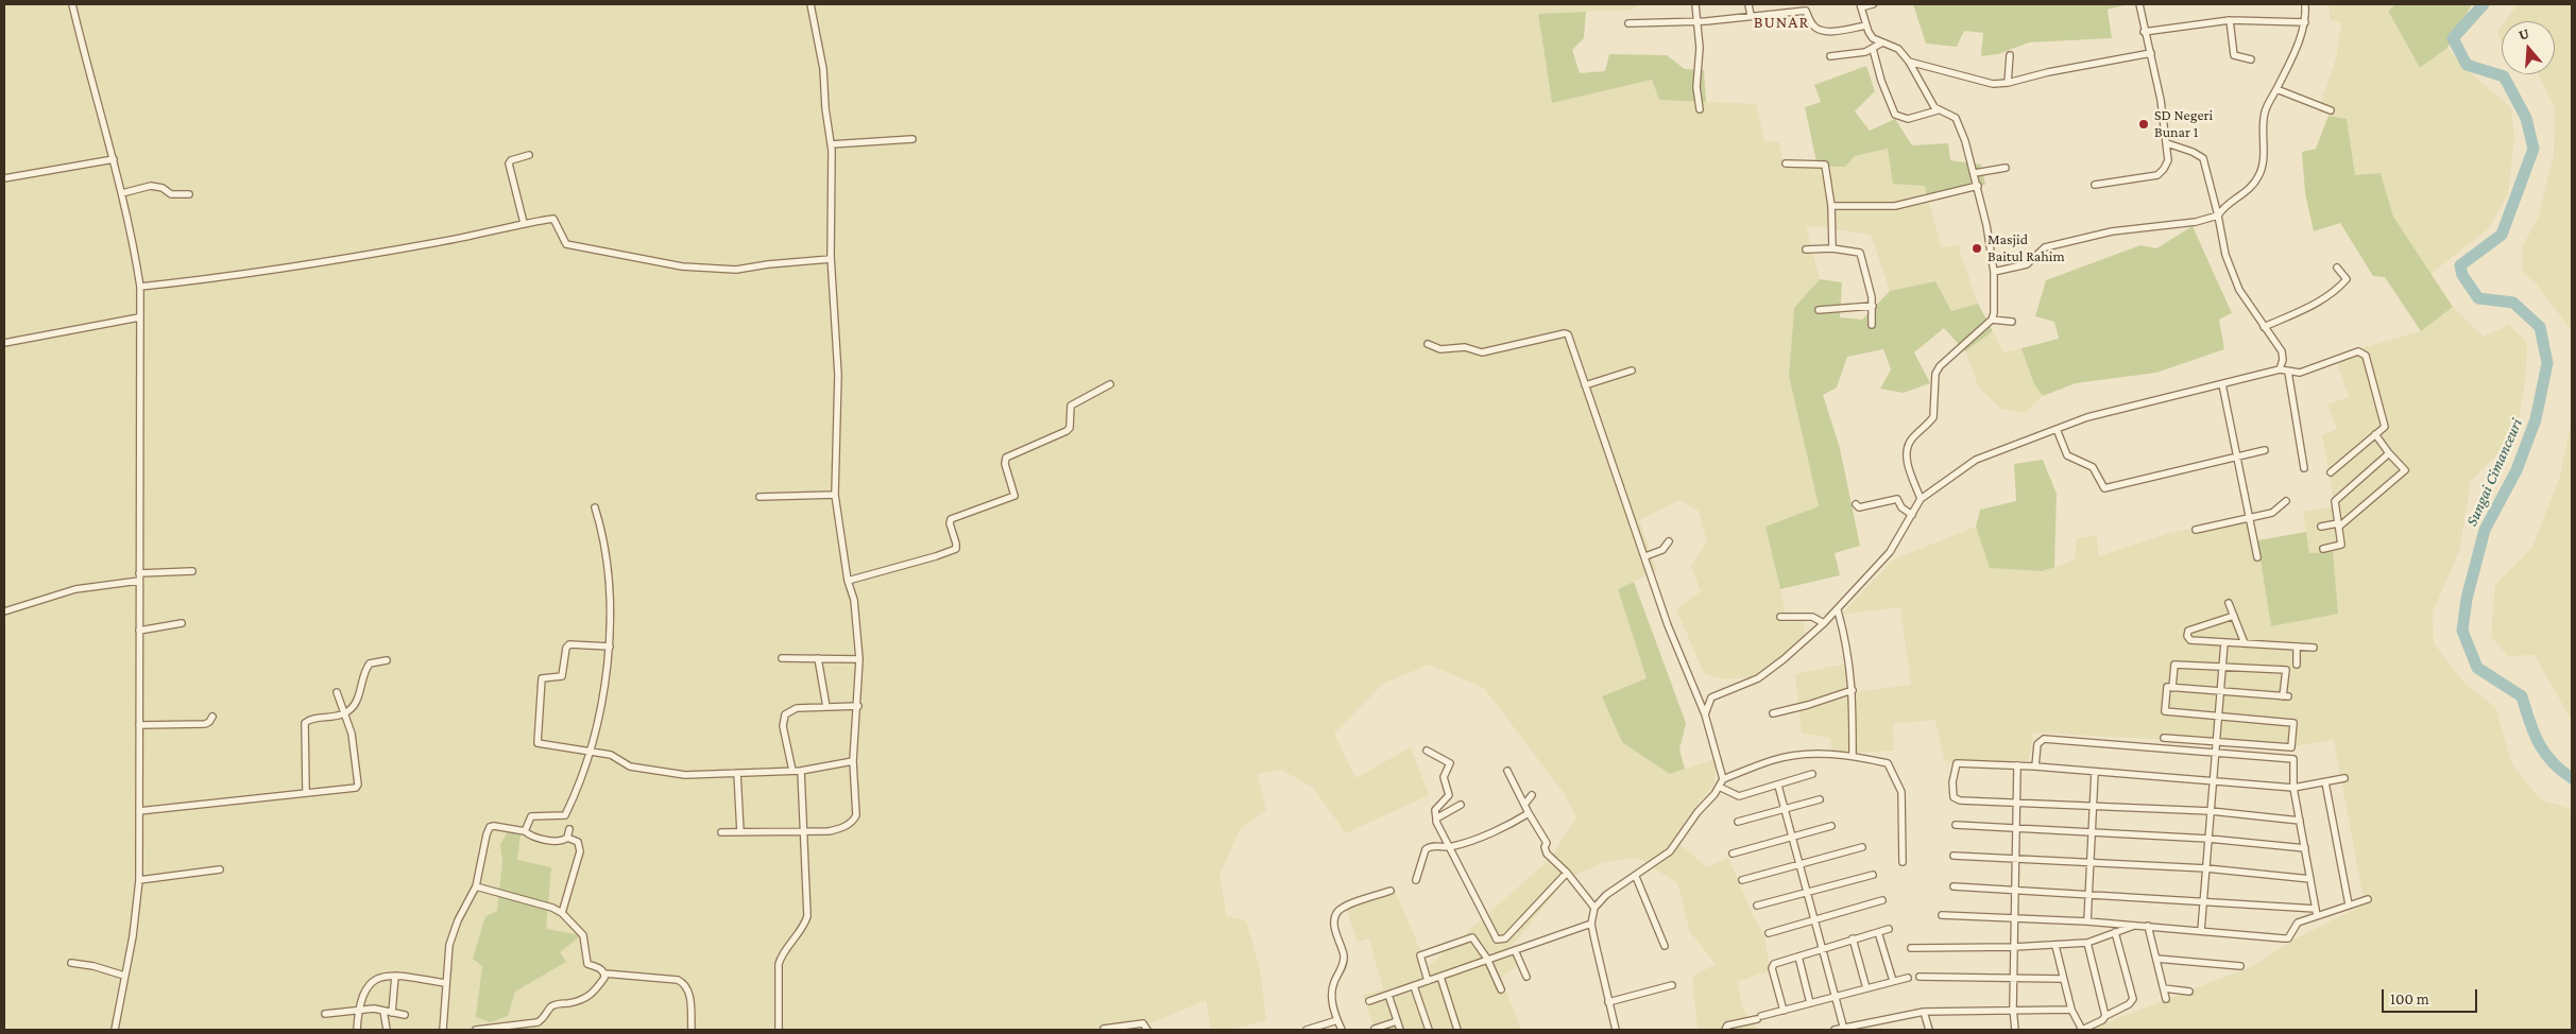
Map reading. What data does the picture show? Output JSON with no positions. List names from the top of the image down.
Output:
{
  "districts": ["BUNAR"],
  "water": ["Sungai Cimanceuri"],
  "places": ["SD Negeri Bunar 1", "Masjid Baitul Rahim"],
  "scale_bar": "100 m",
  "north": "top"
}
